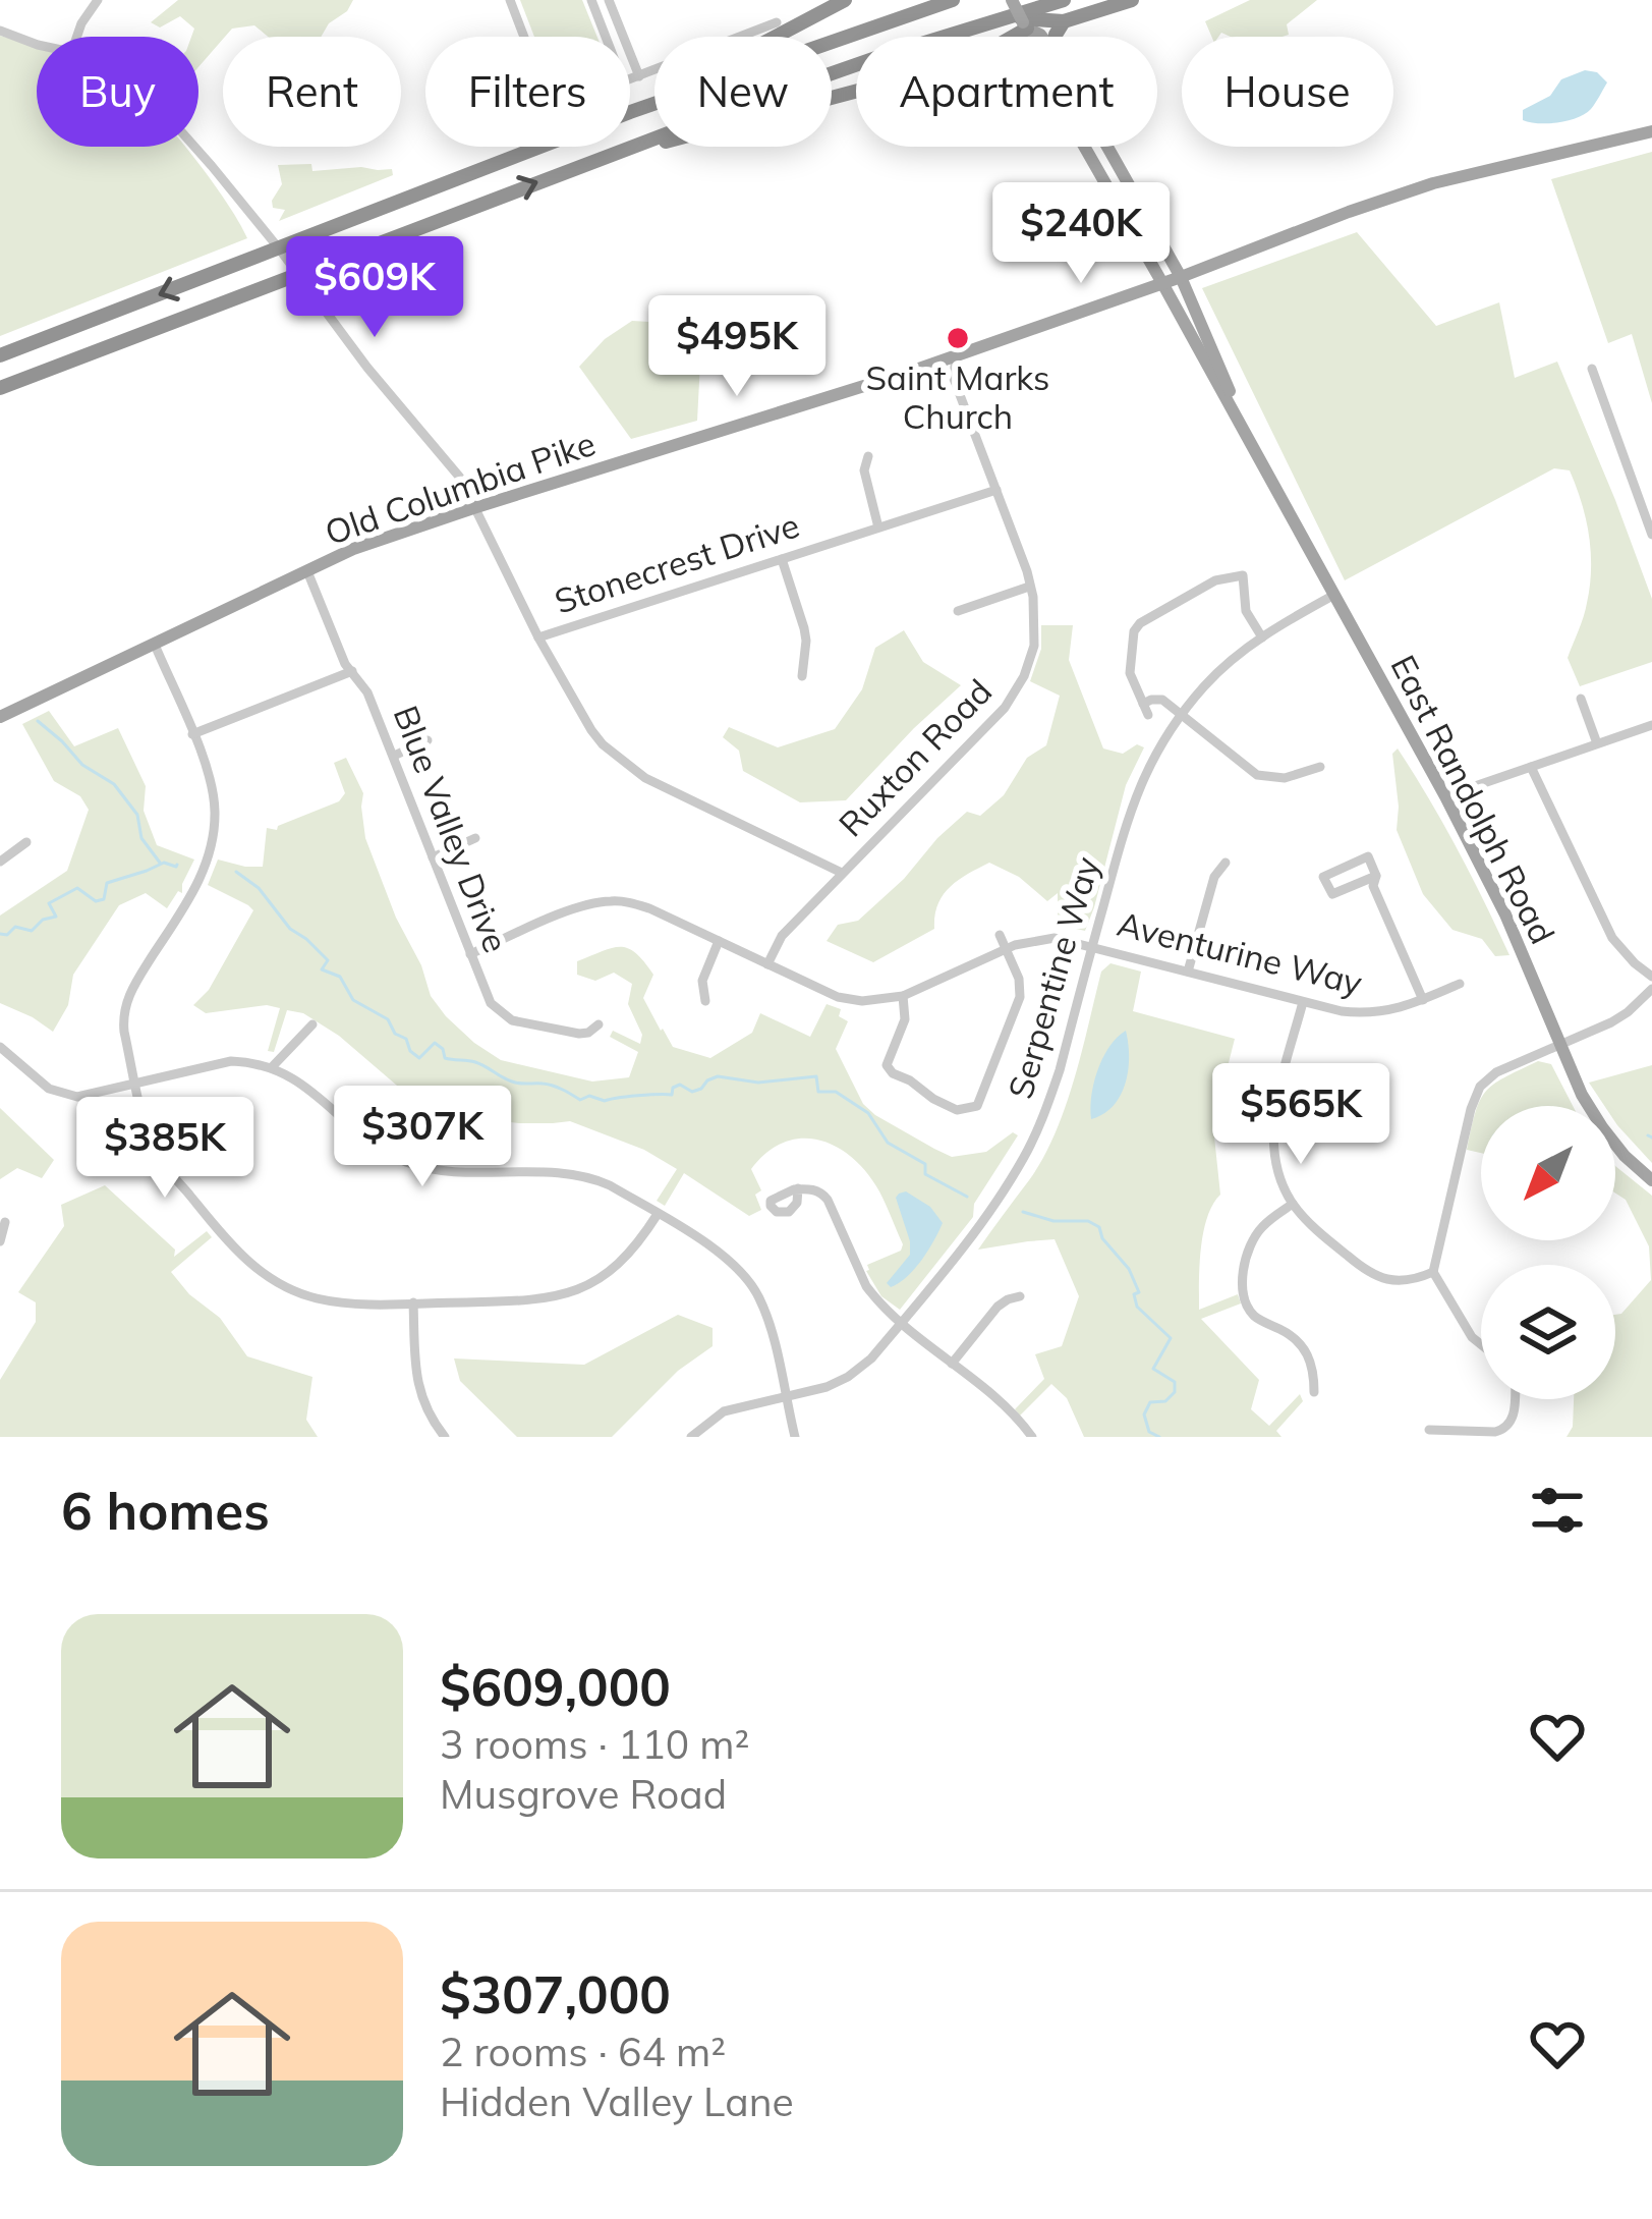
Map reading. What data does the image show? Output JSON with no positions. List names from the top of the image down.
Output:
{
  "streets": {
    "main road": ["Old Columbia Pike", "East Randolph Road"],
    "street": [
      "Stonecrest Drive",
      "Ruxton Road",
      "Blue Valley Drive",
      "Aventurine Way",
      "Serpentine Way"
    ]
  },
  "crossings": [
    ["Old Columbia Pike", "Ruxton Road"],
    ["Old Columbia Pike", "East Randolph Road"],
    ["Old Columbia Pike", "Blue Valley Drive"],
    ["Stonecrest Drive", "Ruxton Road"],
    ["Ruxton Road", "Aventurine Way"],
    ["East Randolph Road", "Serpentine Way"],
    ["Blue Valley Drive", "Aventurine Way"],
    ["Aventurine Way", "Serpentine Way"]
  ],
  "places": ["Saint Marks Church"],
  "north": "bottom left",
  "page": {
    "chip": [
      "Buy",
      "Rent",
      "Filters",
      "New",
      "Apartment",
      "House"
    ],
    "price": [
      "$240K",
      "$609K",
      "$495K",
      "$565K",
      "$307K",
      "$385K"
    ],
    "heading": "6 homes",
    "list": [
      {
        "name": "$609,000",
        "note": "3 rooms · 110 m² · Musgrove Road"
      },
      {
        "name": "$307,000",
        "note": "2 rooms · 64 m² · Hidden Valley Lane"
      }
    ]
  }
}
